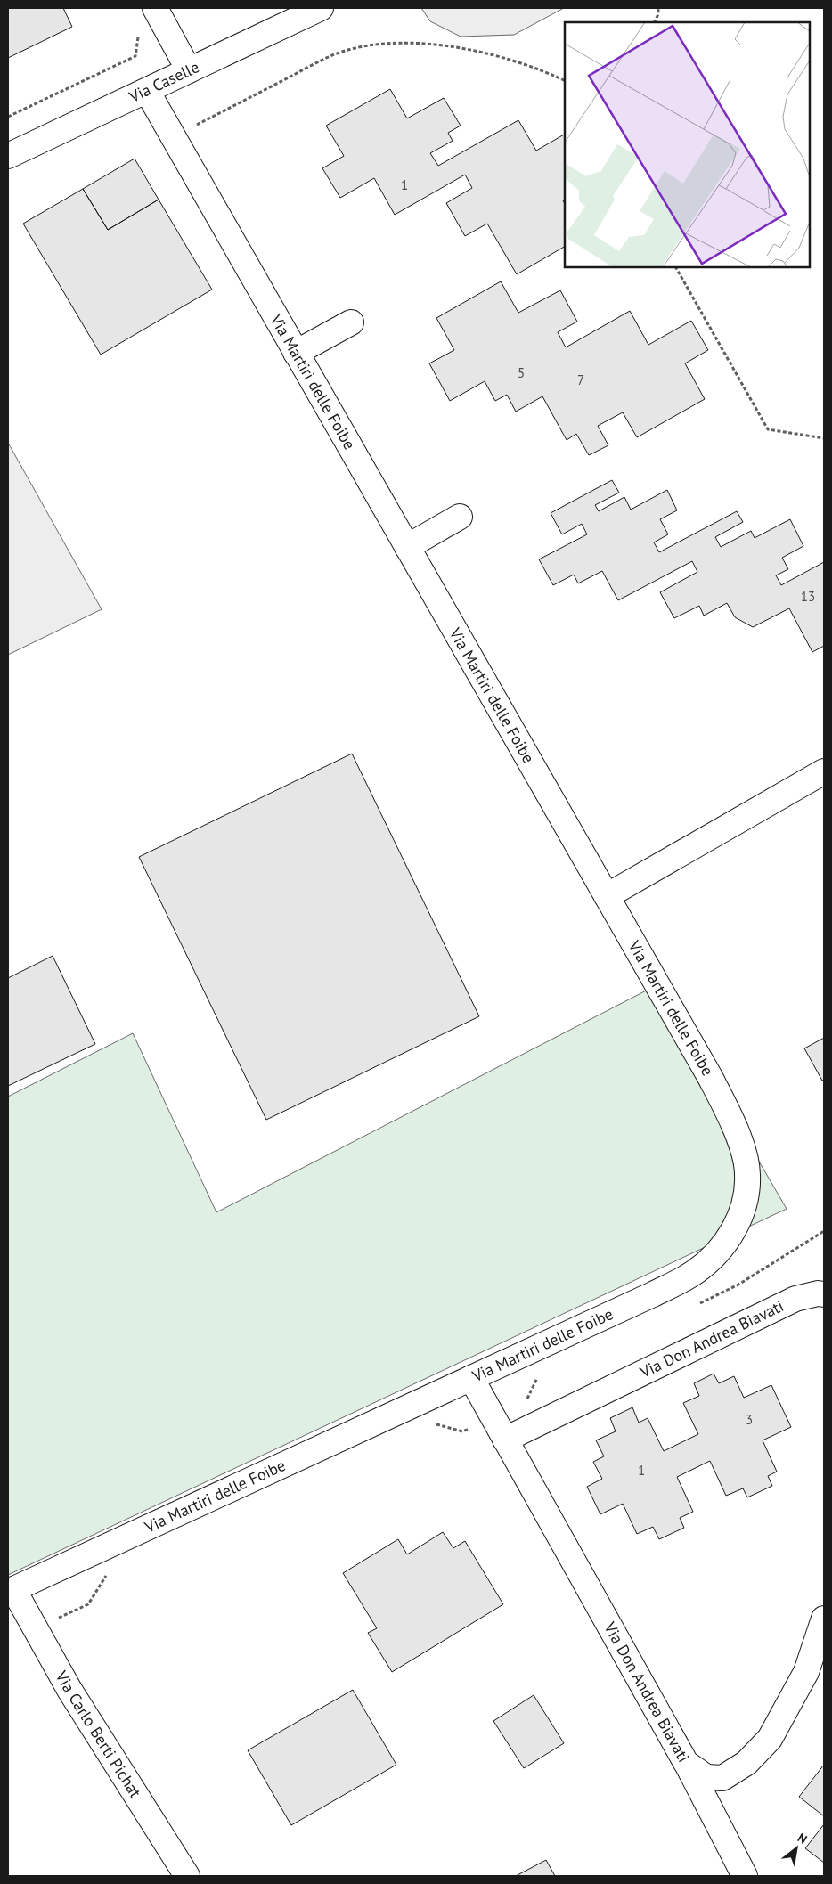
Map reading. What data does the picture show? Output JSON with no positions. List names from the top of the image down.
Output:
{
  "streets": {
    "street": [
      "Via Caselle",
      "Via Martiri delle Foibe",
      "Via Don Andrea Biavati",
      "Via Carlo Berti Pichat"
    ]
  },
  "crossings": [
    ["Via Caselle", "Via Martiri delle Foibe"],
    ["Via Martiri delle Foibe", "Via Don Andrea Biavati"],
    ["Via Martiri delle Foibe", "Via Carlo Berti Pichat"]
  ],
  "house_numbers": [
    "1",
    "5",
    "7",
    "13",
    "3",
    "1"
  ],
  "north": "top right"
}
